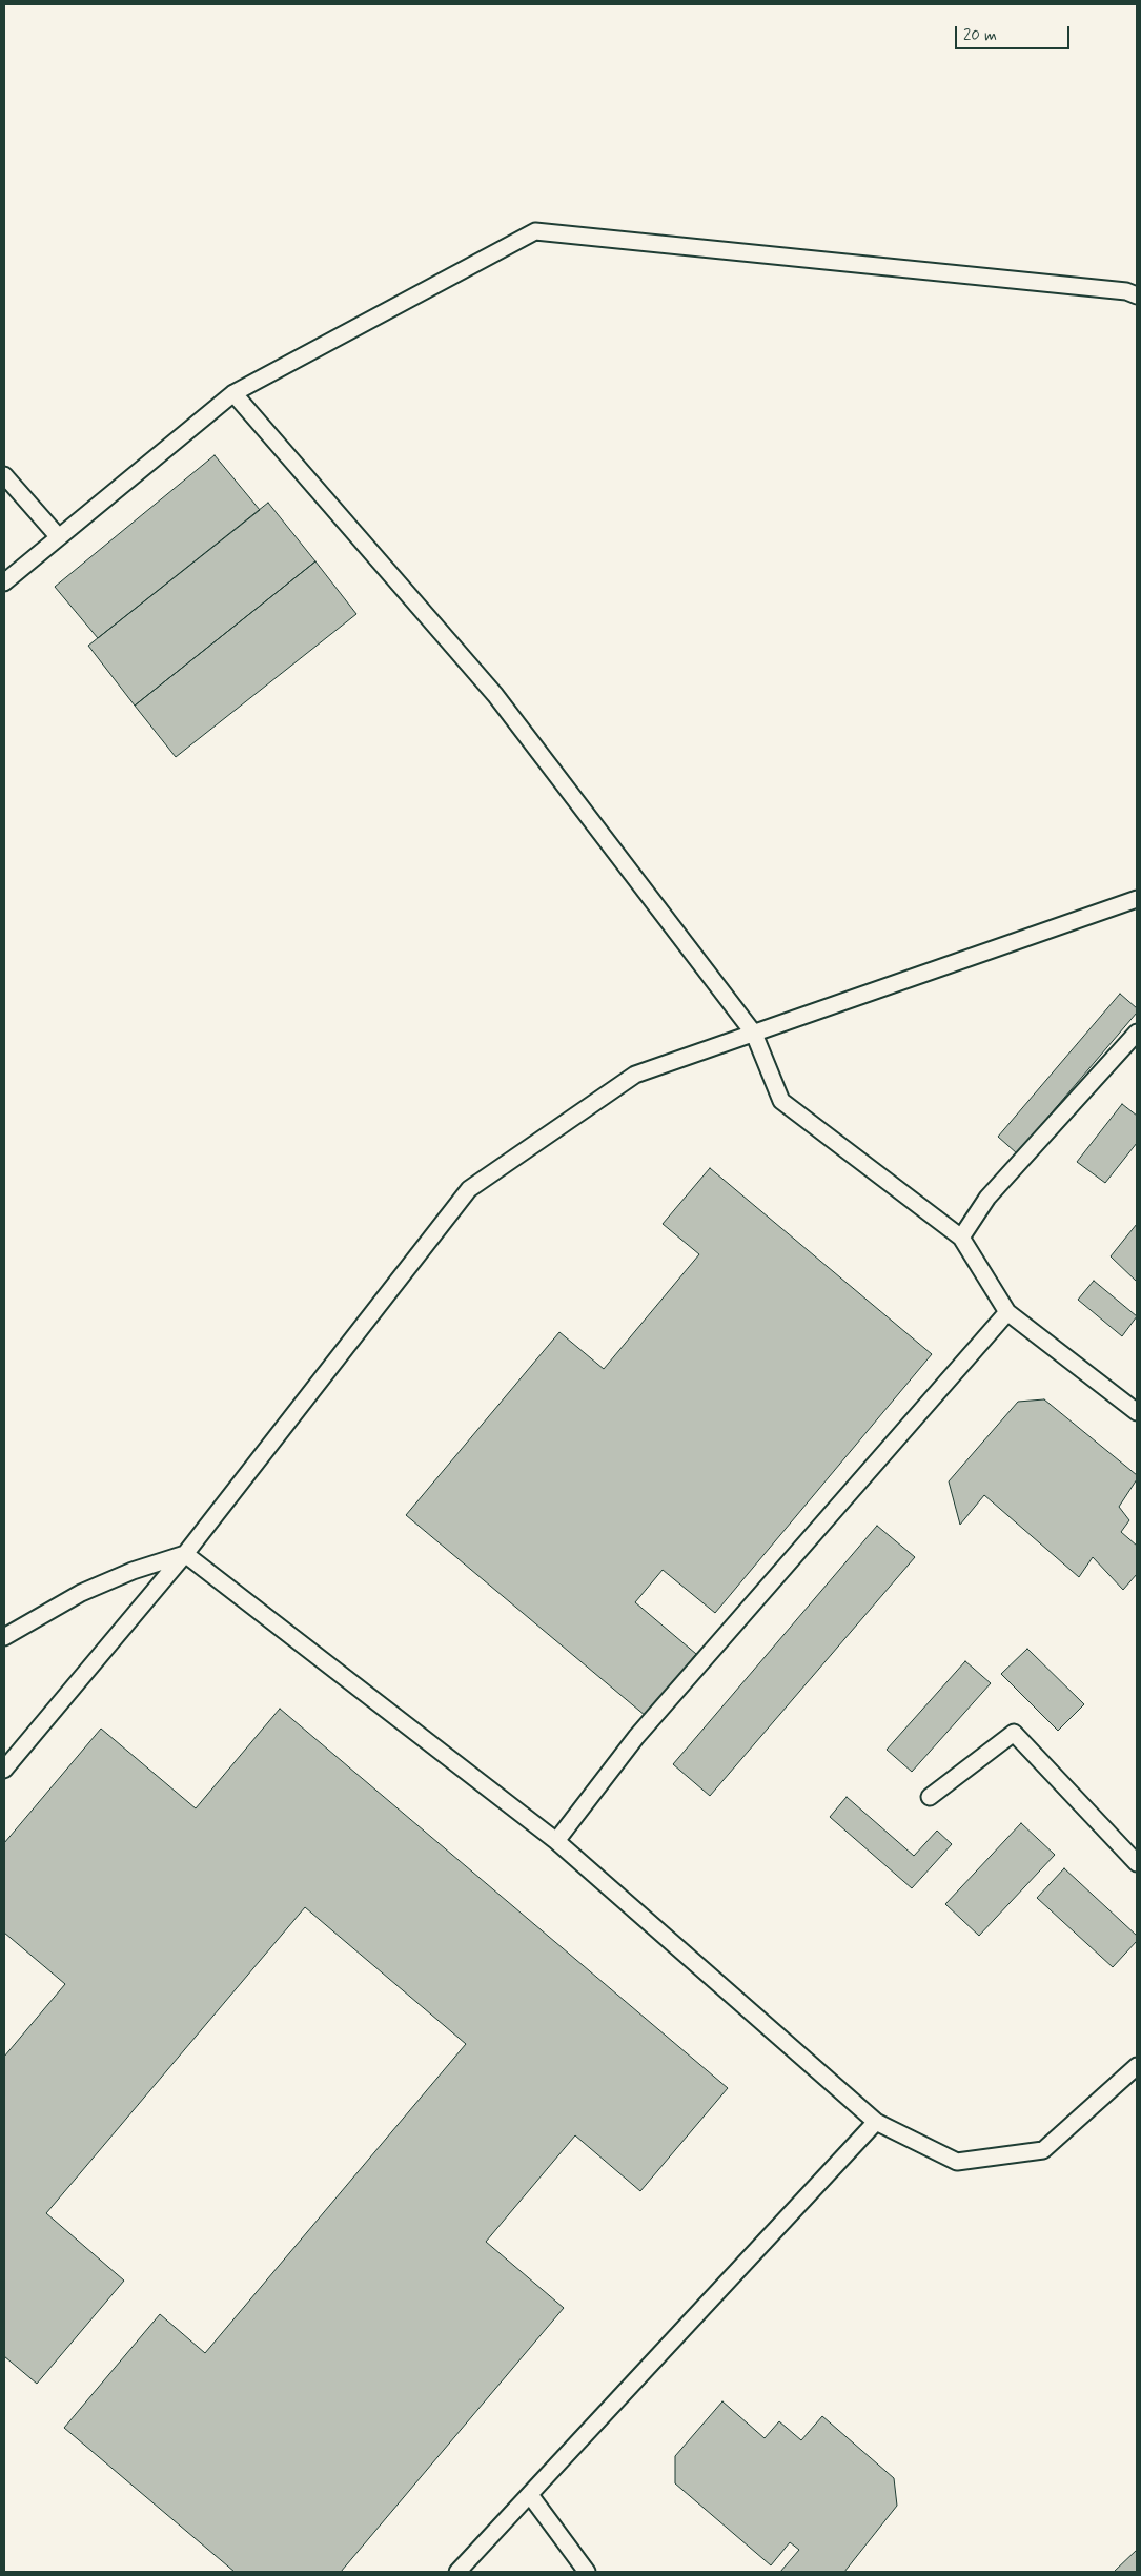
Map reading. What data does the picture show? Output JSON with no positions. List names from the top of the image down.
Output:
{
  "scale_bar": "20 m"
}
